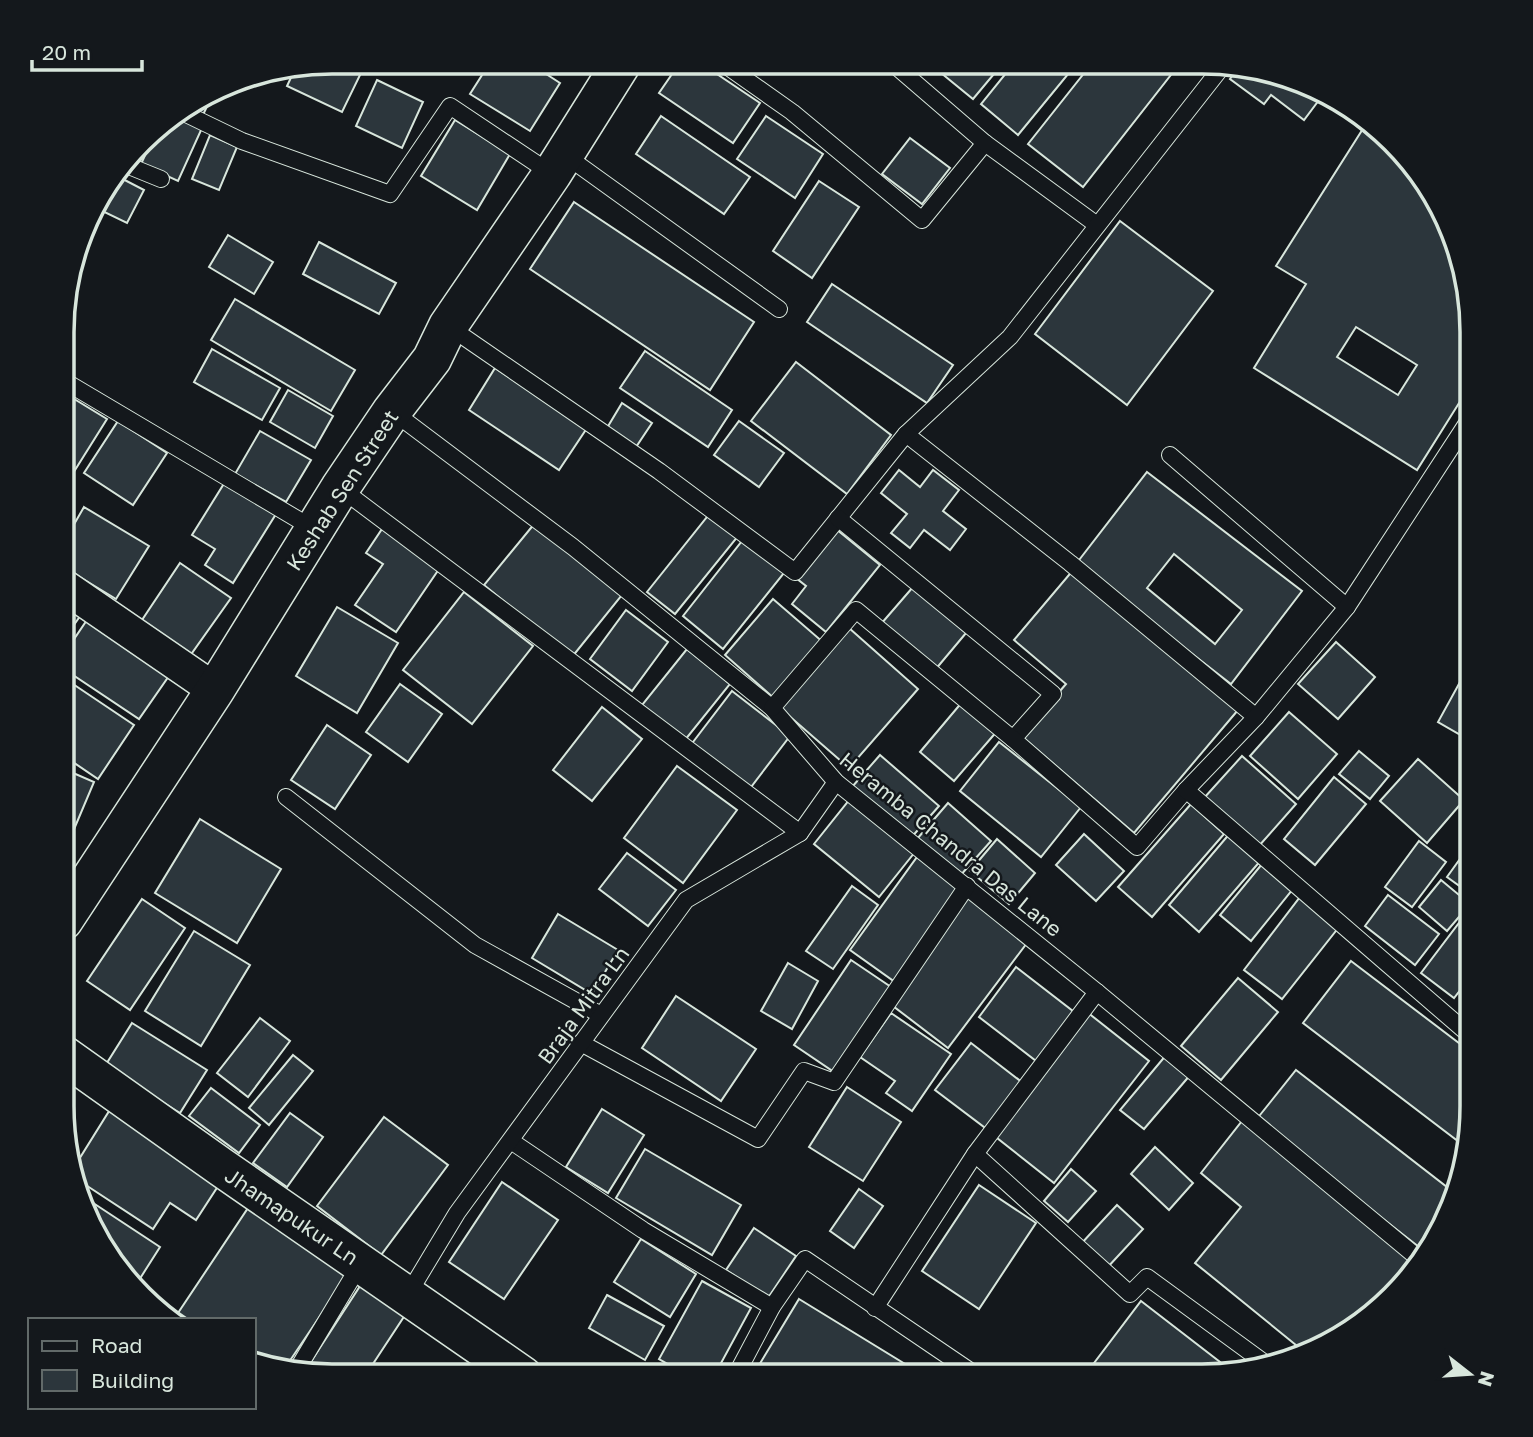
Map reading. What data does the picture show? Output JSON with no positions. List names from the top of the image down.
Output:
{
  "streets": {
    "main road": ["Keshab Sen Street", "Jhamapukur Ln"],
    "lane": ["Heramba Chandra Das Lane", "Braja Mitra Ln"]
  },
  "crossings": [
    ["Keshab Sen Street", "Heramba Chandra Das Lane"],
    ["Heramba Chandra Das Lane", "Braja Mitra Ln"],
    ["Braja Mitra Ln", "Jhamapukur Ln"]
  ],
  "legend": ["Road", "Building"],
  "scale_bar": "20 m",
  "north": "right"
}
